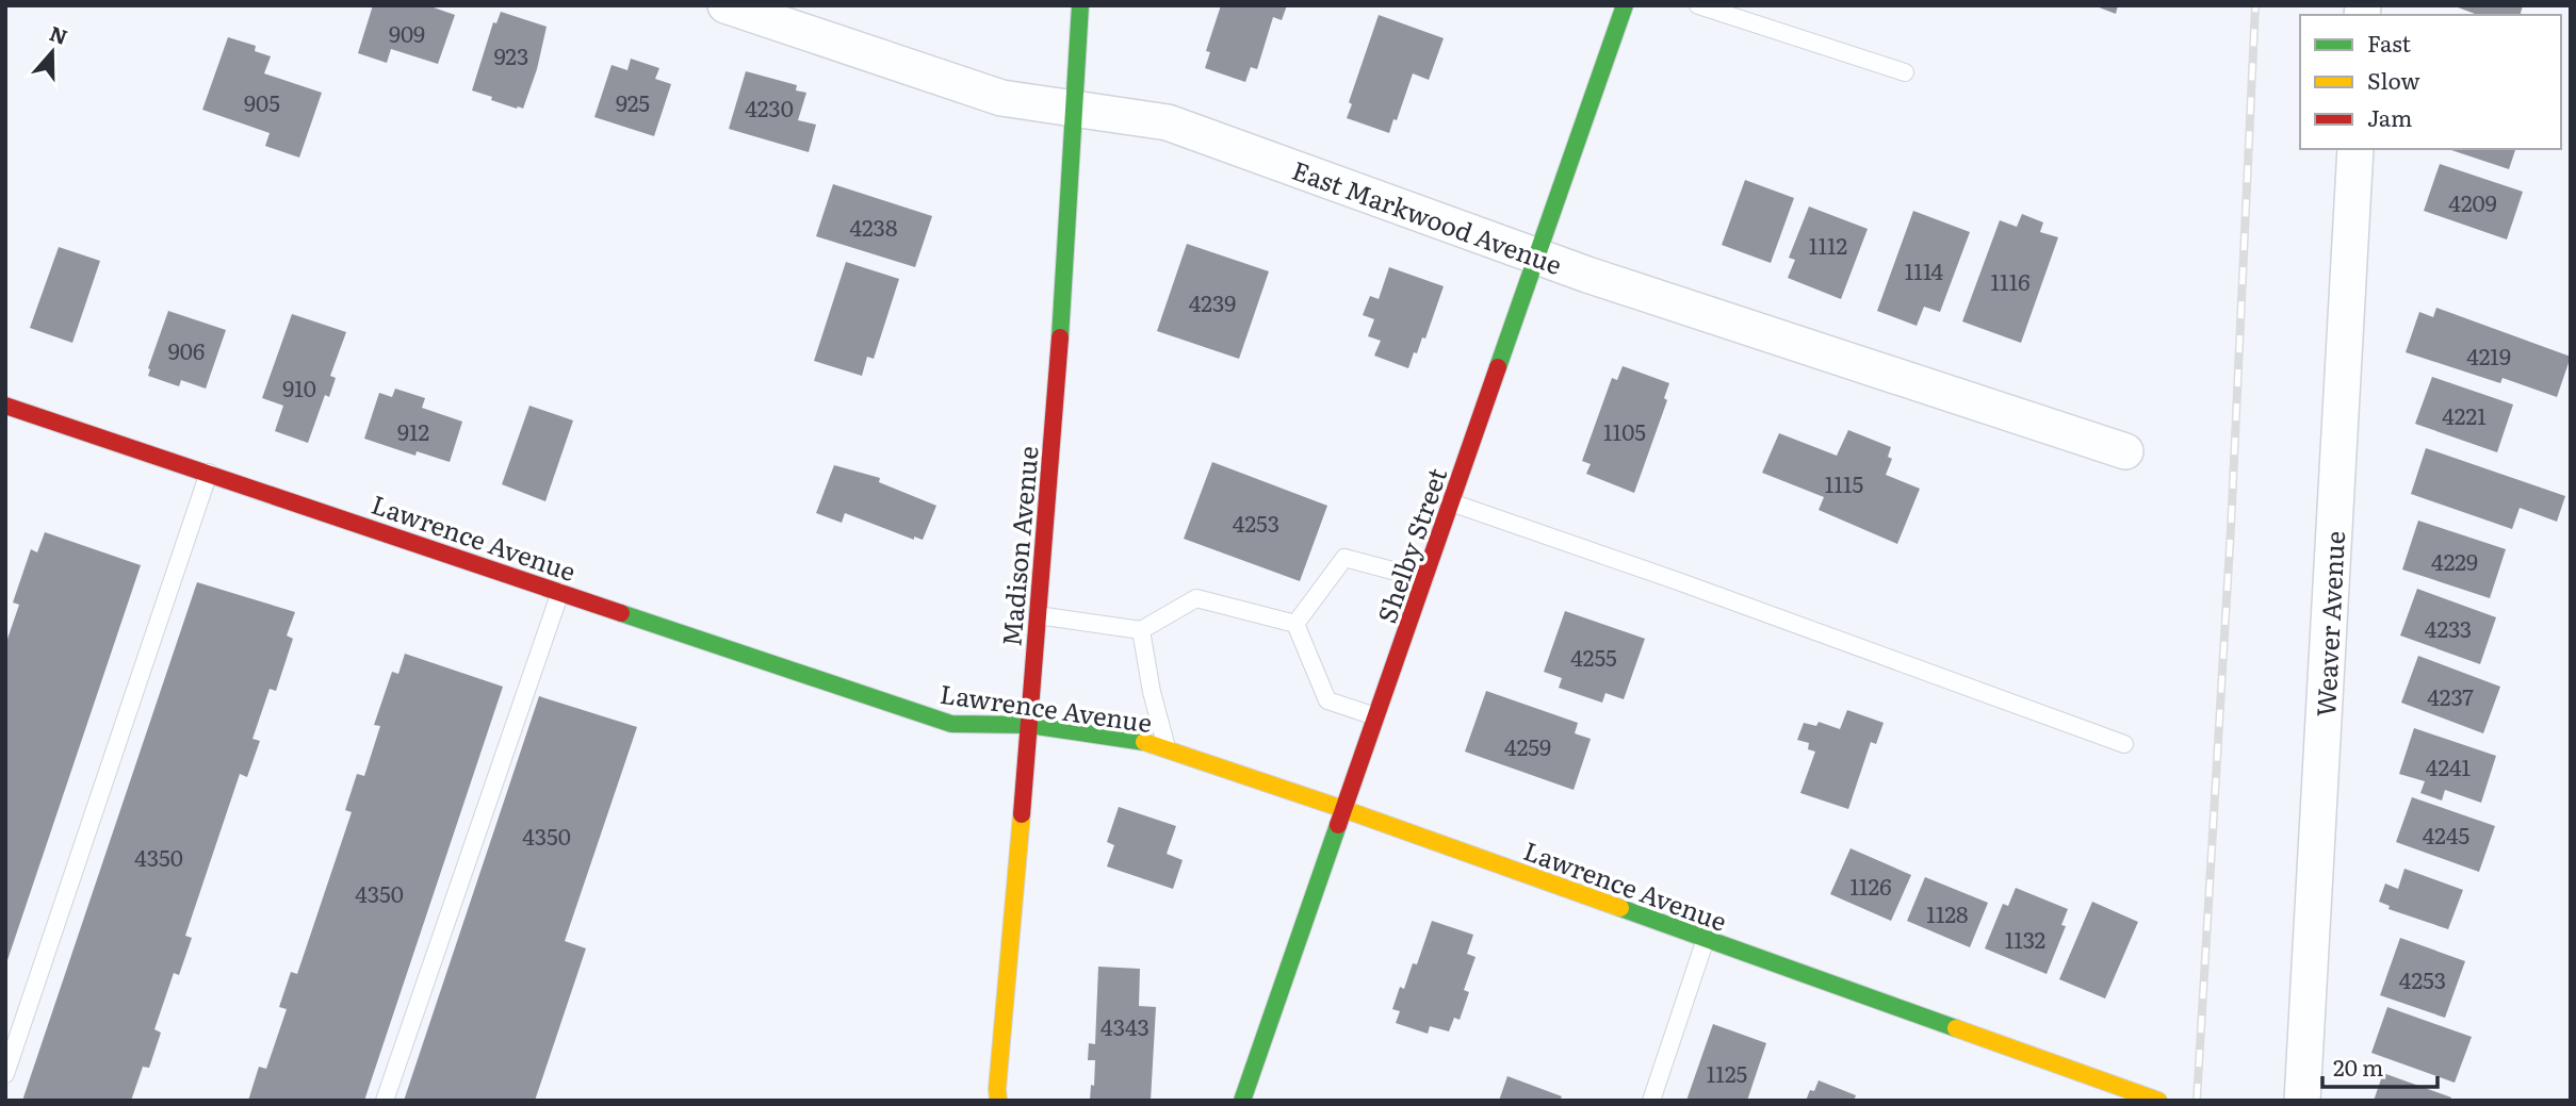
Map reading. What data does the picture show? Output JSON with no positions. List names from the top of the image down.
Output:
{
  "streets": {
    "street": [
      "East Markwood Avenue",
      "Lawrence Avenue",
      "Shelby Street",
      "Madison Avenue",
      "Weaver Avenue"
    ]
  },
  "crossings": [
    ["East Markwood Avenue", "Shelby Street"],
    ["East Markwood Avenue", "Madison Avenue"],
    ["Lawrence Avenue", "Shelby Street"],
    ["Lawrence Avenue", "Madison Avenue"]
  ],
  "house_numbers": [
    "909",
    "923",
    "905",
    "925",
    "4230",
    "4209",
    "4238",
    "1112",
    "1114",
    "1116",
    "4239",
    "906",
    "4219",
    "910",
    "4221",
    "912",
    "1105",
    "1115",
    "4253",
    "4229",
    "4233",
    "4255",
    "4237",
    "4259",
    "4241",
    "4245",
    "4350",
    "4350",
    "1126",
    "4350",
    "1128",
    "1132",
    "4253",
    "4343",
    "1125"
  ],
  "legend": ["Fast", "Slow", "Jam"],
  "scale_bar": "20 m",
  "north": "top"
}
